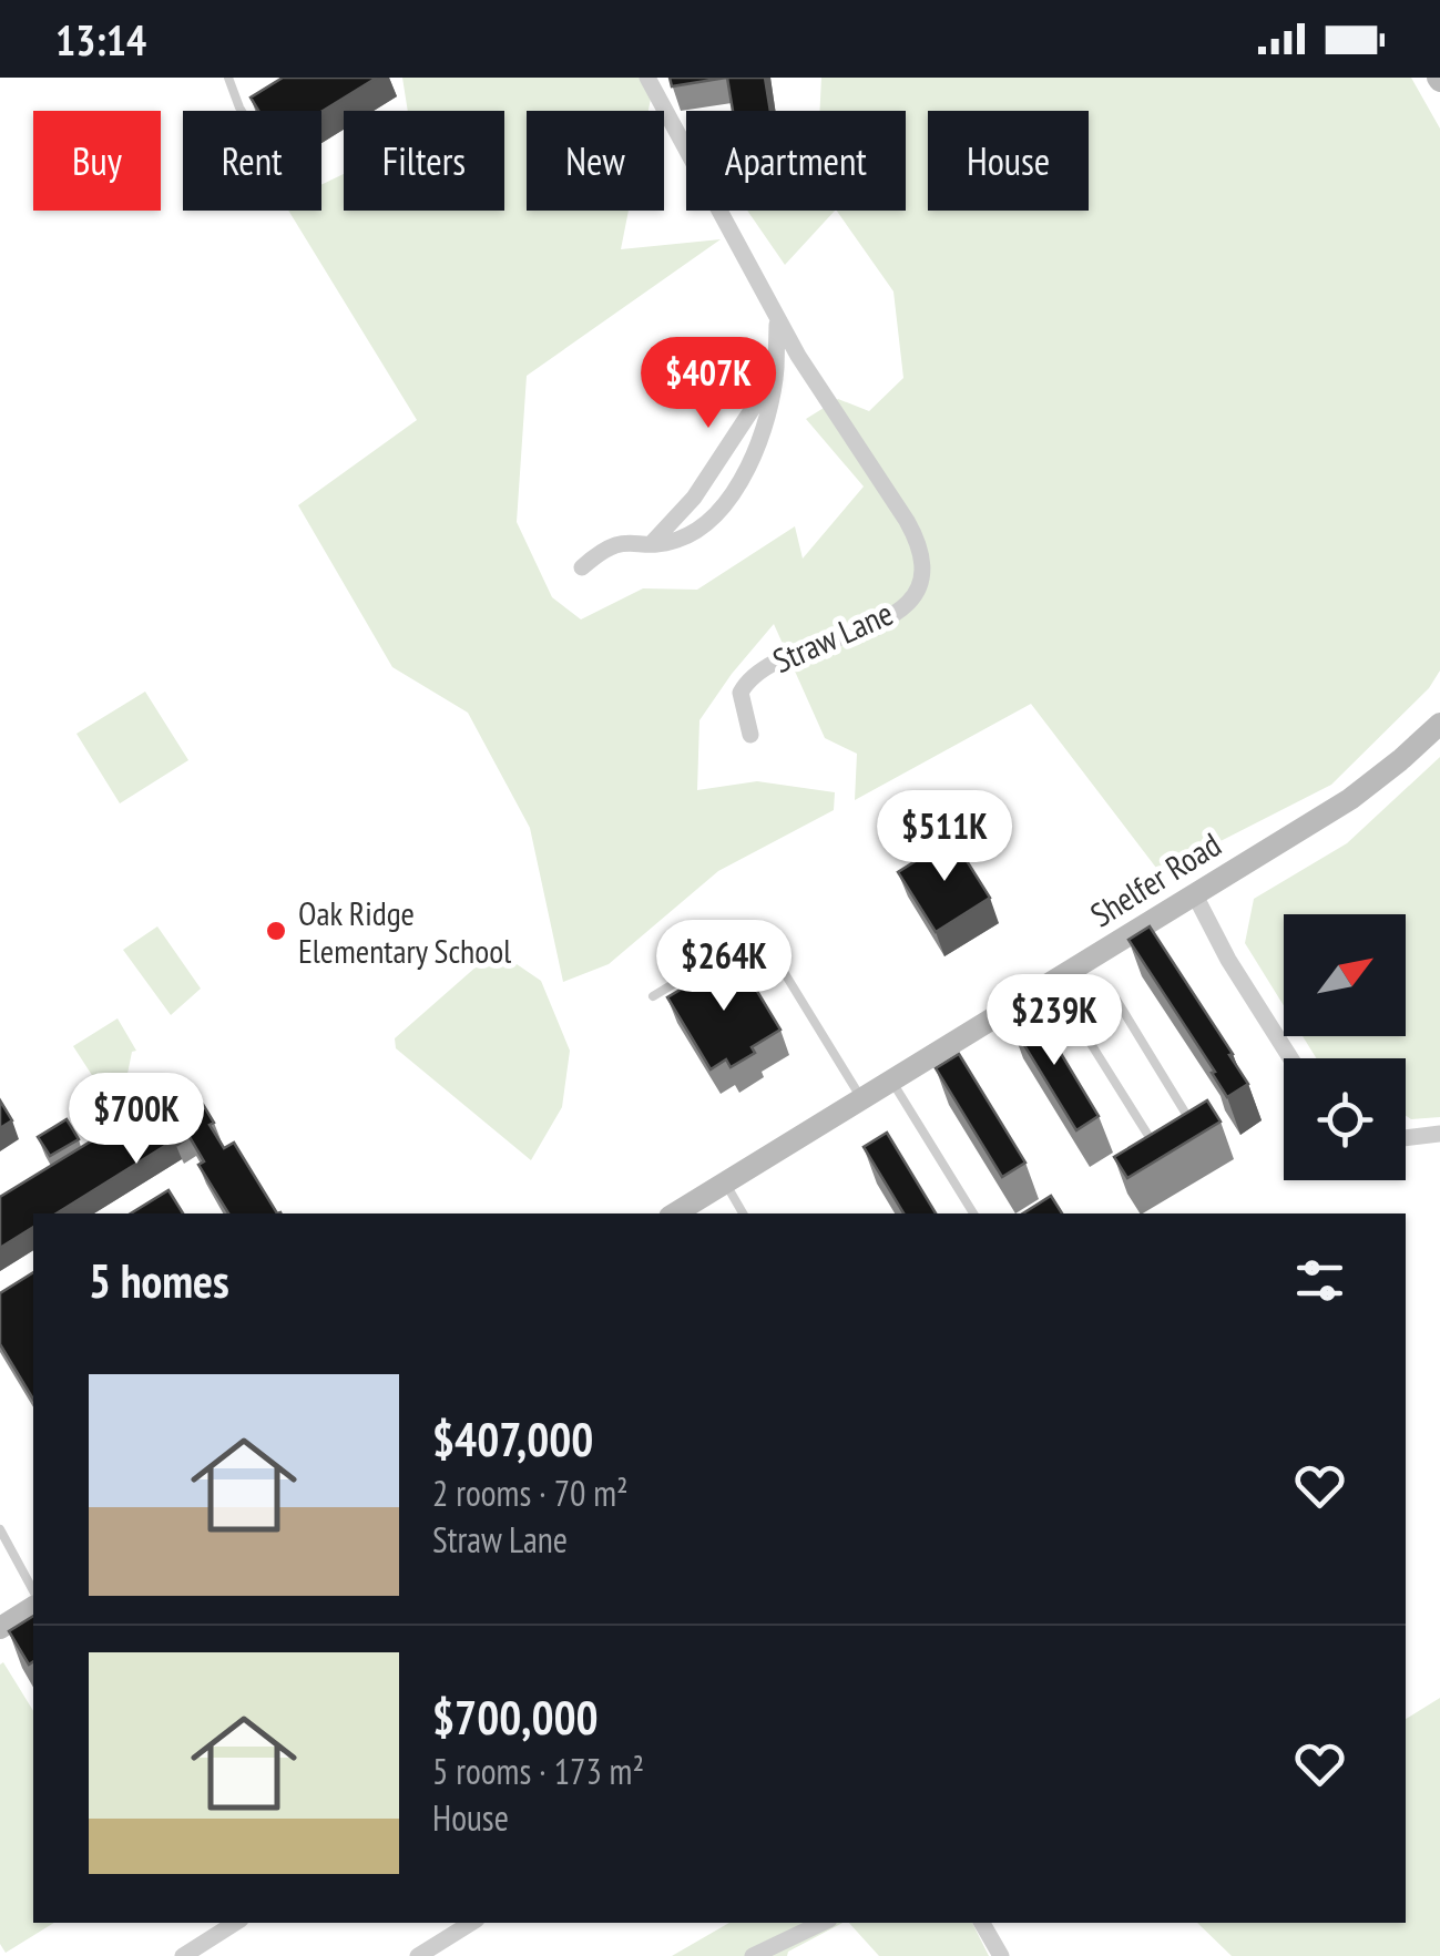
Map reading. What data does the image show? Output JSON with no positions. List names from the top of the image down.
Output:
{
  "streets": {
    "street": ["Straw Lane", "Shelfer Road"]
  },
  "places": ["Oak Ridge Elementary School"],
  "north": "top right",
  "page": {
    "status": "13:14",
    "chip": [
      "Buy",
      "Rent",
      "Filters",
      "New",
      "Apartment",
      "House"
    ],
    "price": [
      "$407K",
      "$511K",
      "$264K",
      "$239K",
      "$700K"
    ],
    "heading": "5 homes",
    "list": [
      {
        "name": "$407,000",
        "note": "2 rooms · 70 m² · Straw Lane"
      },
      {
        "name": "$700,000",
        "note": "5 rooms · 173 m² · House"
      }
    ]
  }
}
